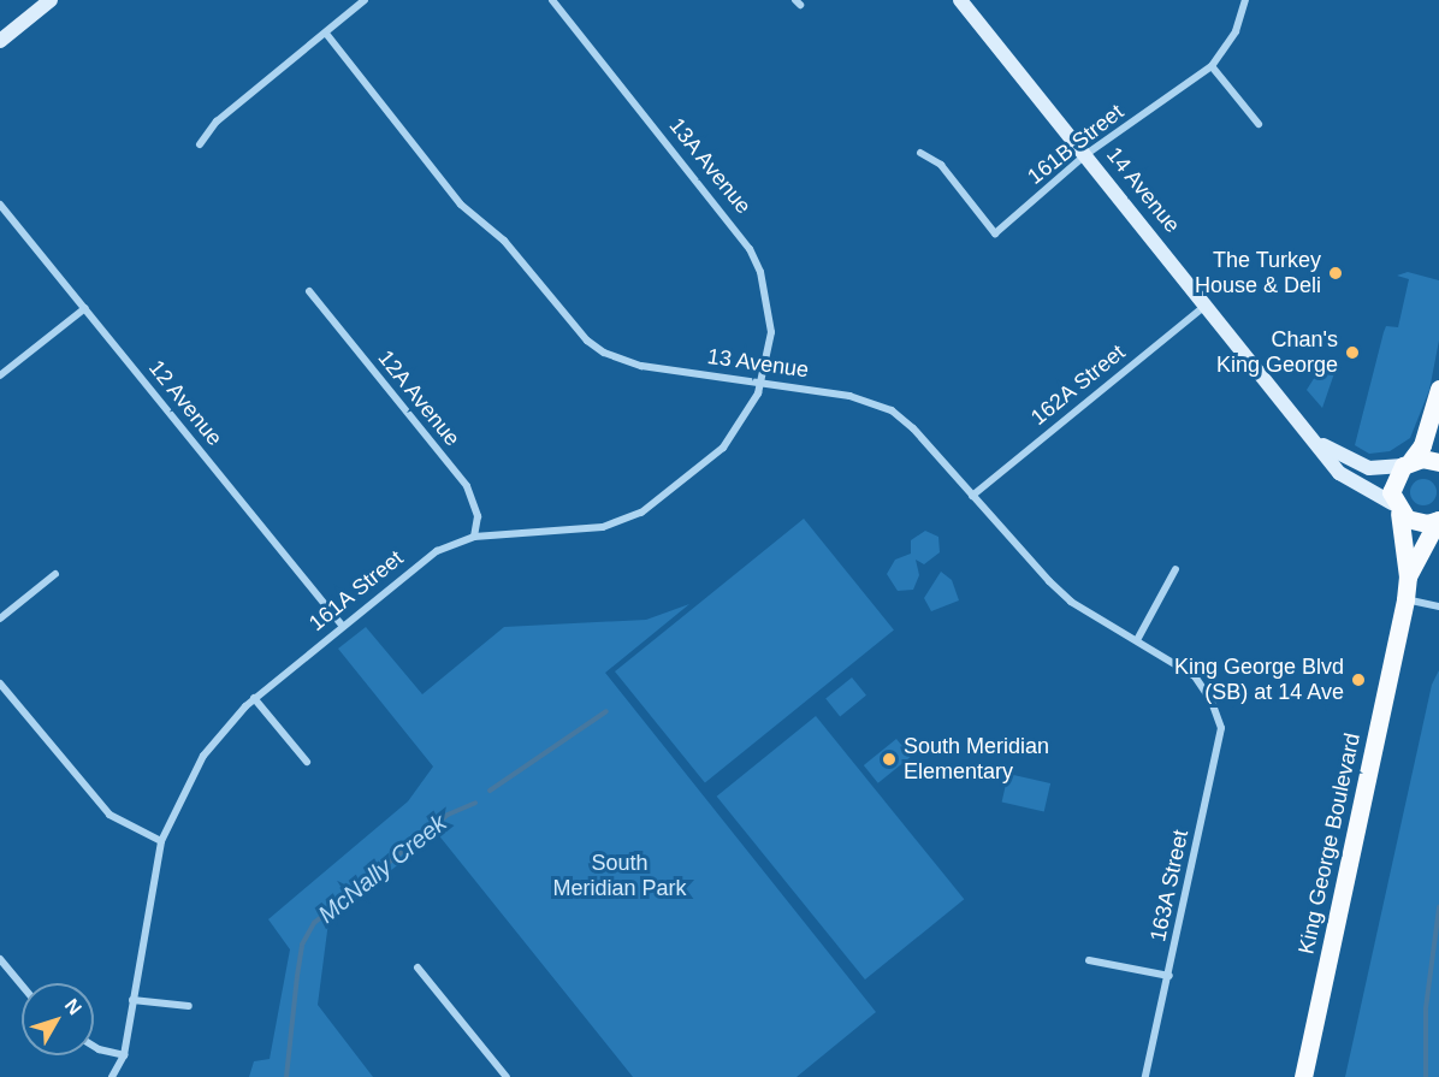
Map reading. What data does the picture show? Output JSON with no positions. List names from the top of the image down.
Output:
{
  "streets": {
    "main road": ["King George Boulevard"],
    "street": [
      "161B Street",
      "13A Avenue",
      "14 Avenue",
      "13 Avenue",
      "162A Street",
      "12A Avenue",
      "12 Avenue",
      "161A Street",
      "163A Street"
    ]
  },
  "crossings": [
    ["161B Street", "14 Avenue"],
    ["13A Avenue", "13 Avenue"],
    ["13A Avenue", "161A Street"],
    ["14 Avenue", "162A Street"],
    ["14 Avenue", "King George Boulevard"],
    ["13 Avenue", "162A Street"],
    ["13 Avenue", "161A Street"],
    ["13 Avenue", "163A Street"],
    ["12A Avenue", "161A Street"],
    ["12 Avenue", "161A Street"]
  ],
  "water": ["McNally Creek"],
  "parks": ["South Meridian Park"],
  "places": [
    "The Turkey House & Deli",
    "Chan's King George",
    "King George Blvd (SB) at 14 Ave",
    "South Meridian Elementary"
  ],
  "north": "top right"
}
